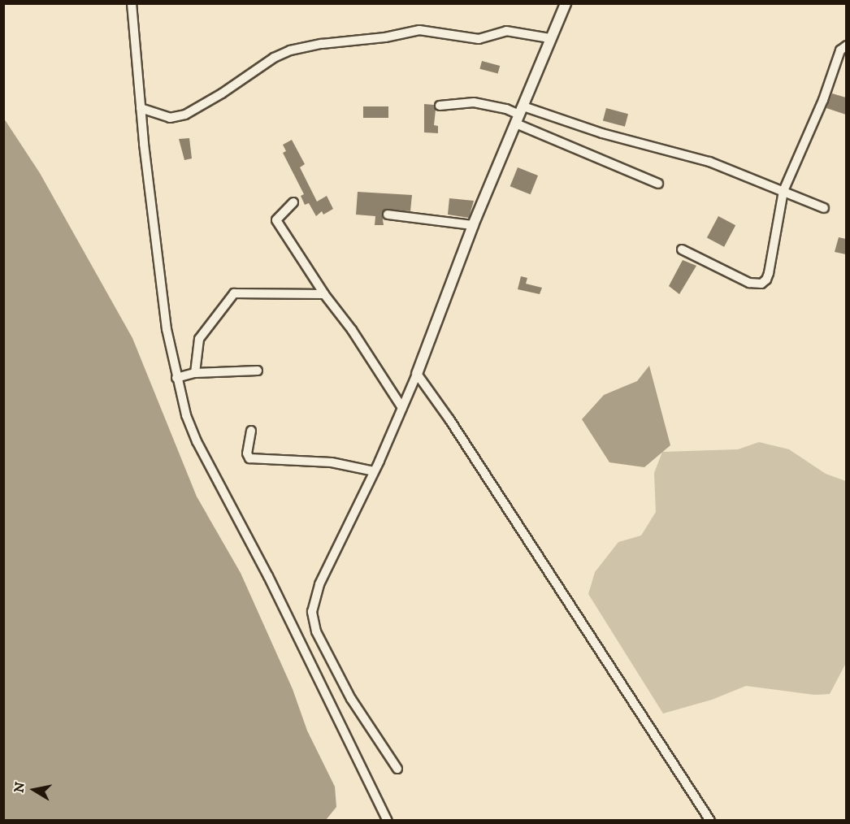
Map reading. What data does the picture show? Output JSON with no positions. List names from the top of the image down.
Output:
{
  "north": "left"
}
